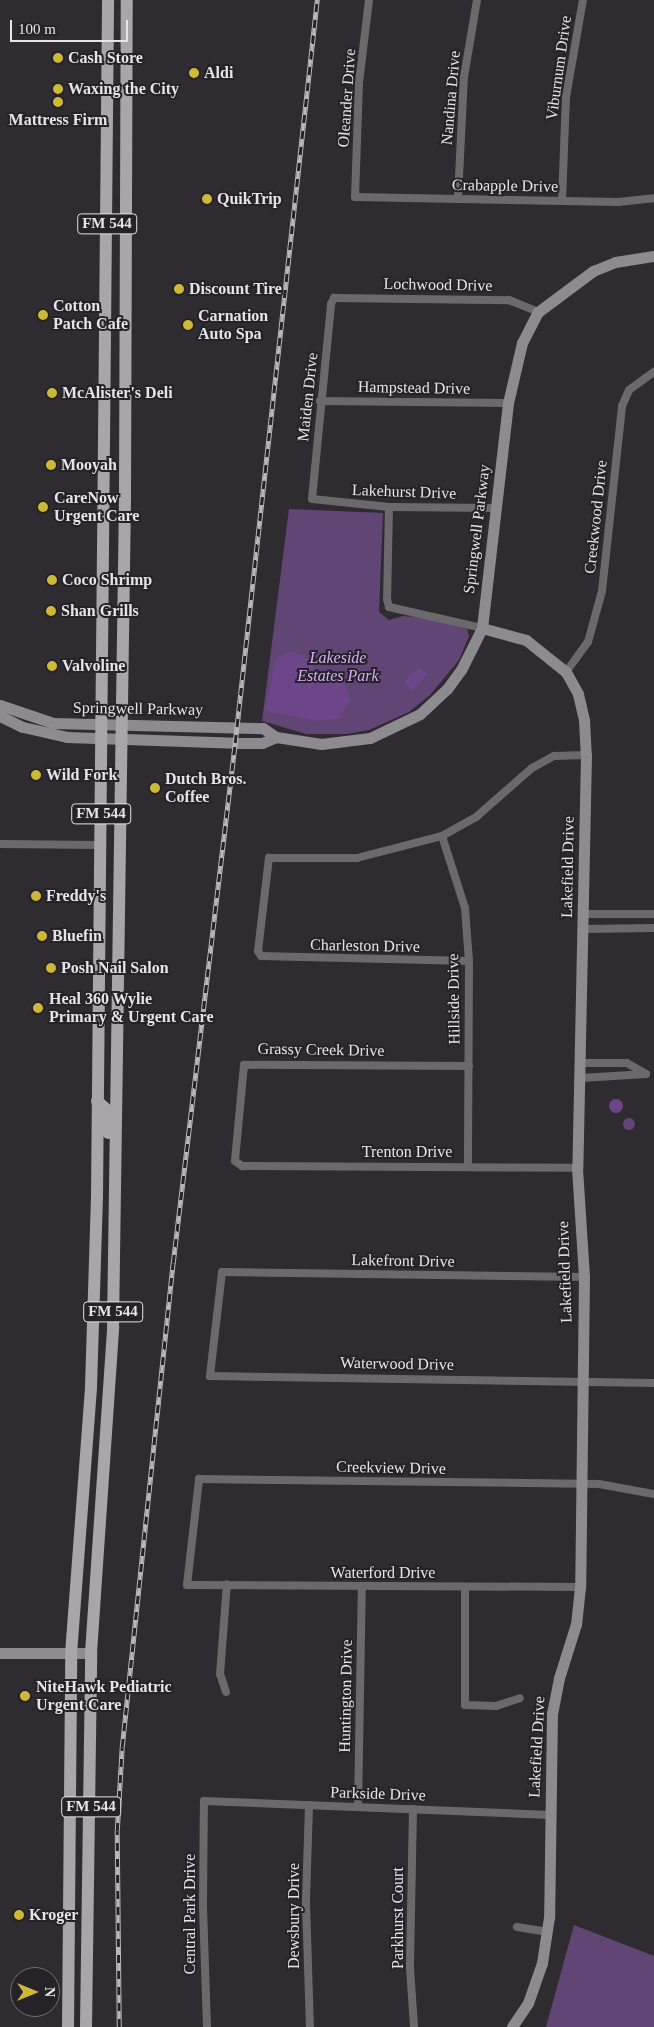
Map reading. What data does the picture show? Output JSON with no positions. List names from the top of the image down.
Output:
{
  "streets": {
    "main road": ["FM 544"],
    "street": [
      "Viburnum Drive",
      "Oleander Drive",
      "Nandina Drive",
      "Crabapple Drive",
      "Lochwood Drive",
      "Hampstead Drive",
      "Maiden Drive",
      "Lakehurst Drive",
      "Creekwood Drive",
      "Springwell Parkway",
      "Lakefield Drive",
      "Charleston Drive",
      "Hillside Drive",
      "Grassy Creek Drive",
      "Trenton Drive",
      "Lakefront Drive",
      "Waterwood Drive",
      "Creekview Drive",
      "Waterford Drive",
      "Huntington Drive",
      "Parkside Drive",
      "Central Park Drive",
      "Dewsbury Drive",
      "Parkhurst Court"
    ]
  },
  "crossings": [
    ["Viburnum Drive", "Crabapple Drive"],
    ["Oleander Drive", "Crabapple Drive"],
    ["Nandina Drive", "Crabapple Drive"],
    ["FM 544", "Springwell Parkway"],
    ["Lochwood Drive", "Maiden Drive"],
    ["Lochwood Drive", "Springwell Parkway"],
    ["Hampstead Drive", "Maiden Drive"],
    ["Hampstead Drive", "Springwell Parkway"],
    ["Maiden Drive", "Lakehurst Drive"],
    ["Lakehurst Drive", "Springwell Parkway"],
    ["Lakehurst Drive", "Lakefield Drive"],
    ["Creekwood Drive", "Lakefield Drive"],
    ["Springwell Parkway", "Lakefield Drive"],
    ["Lakefield Drive", "Trenton Drive"],
    ["Lakefield Drive", "Lakefront Drive"],
    ["Lakefield Drive", "Waterwood Drive"],
    ["Lakefield Drive", "Creekview Drive"],
    ["Lakefield Drive", "Waterford Drive"],
    ["Lakefield Drive", "Parkside Drive"],
    ["Charleston Drive", "Hillside Drive"],
    ["Hillside Drive", "Grassy Creek Drive"],
    ["Hillside Drive", "Trenton Drive"],
    ["Grassy Creek Drive", "Trenton Drive"],
    ["Lakefront Drive", "Waterwood Drive"],
    ["Creekview Drive", "Waterford Drive"],
    ["Waterford Drive", "Huntington Drive"],
    ["Huntington Drive", "Parkside Drive"],
    ["Parkside Drive", "Central Park Drive"],
    ["Parkside Drive", "Dewsbury Drive"],
    ["Parkside Drive", "Parkhurst Court"]
  ],
  "parks": ["Lakeside Estates Park"],
  "places": [
    "Cash Store",
    "Aldi",
    "Waxing the City",
    "Mattress Firm",
    "QuikTrip",
    "Discount Tire",
    "Cotton Patch Cafe",
    "Carnation Auto Spa",
    "McAlister's Deli",
    "Mooyah",
    "CareNow Urgent Care",
    "Coco Shrimp",
    "Shan Grills",
    "Valvoline",
    "Wild Fork",
    "Dutch Bros. Coffee",
    "Freddy's",
    "Bluefin",
    "Posh Nail Salon",
    "Heal 360 Wylie Primary & Urgent Care",
    "NiteHawk Pediatric Urgent Care",
    "Kroger"
  ],
  "scale_bar": "100 m",
  "north": "right"
}
